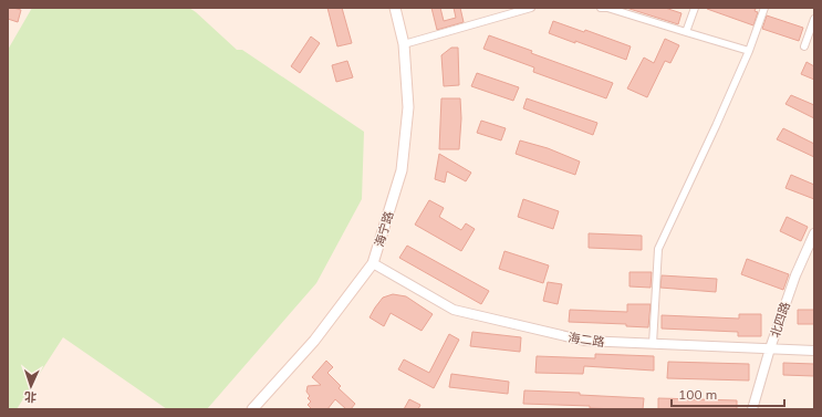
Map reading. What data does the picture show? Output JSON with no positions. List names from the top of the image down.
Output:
{
  "streets": {
    "main road": ["海宁路"],
    "street": ["北四路", "海二路"]
  },
  "crossings": [
    ["海宁路", "海二路"],
    ["北四路", "海二路"]
  ],
  "scale_bar": "100 m",
  "north": "bottom"
}
